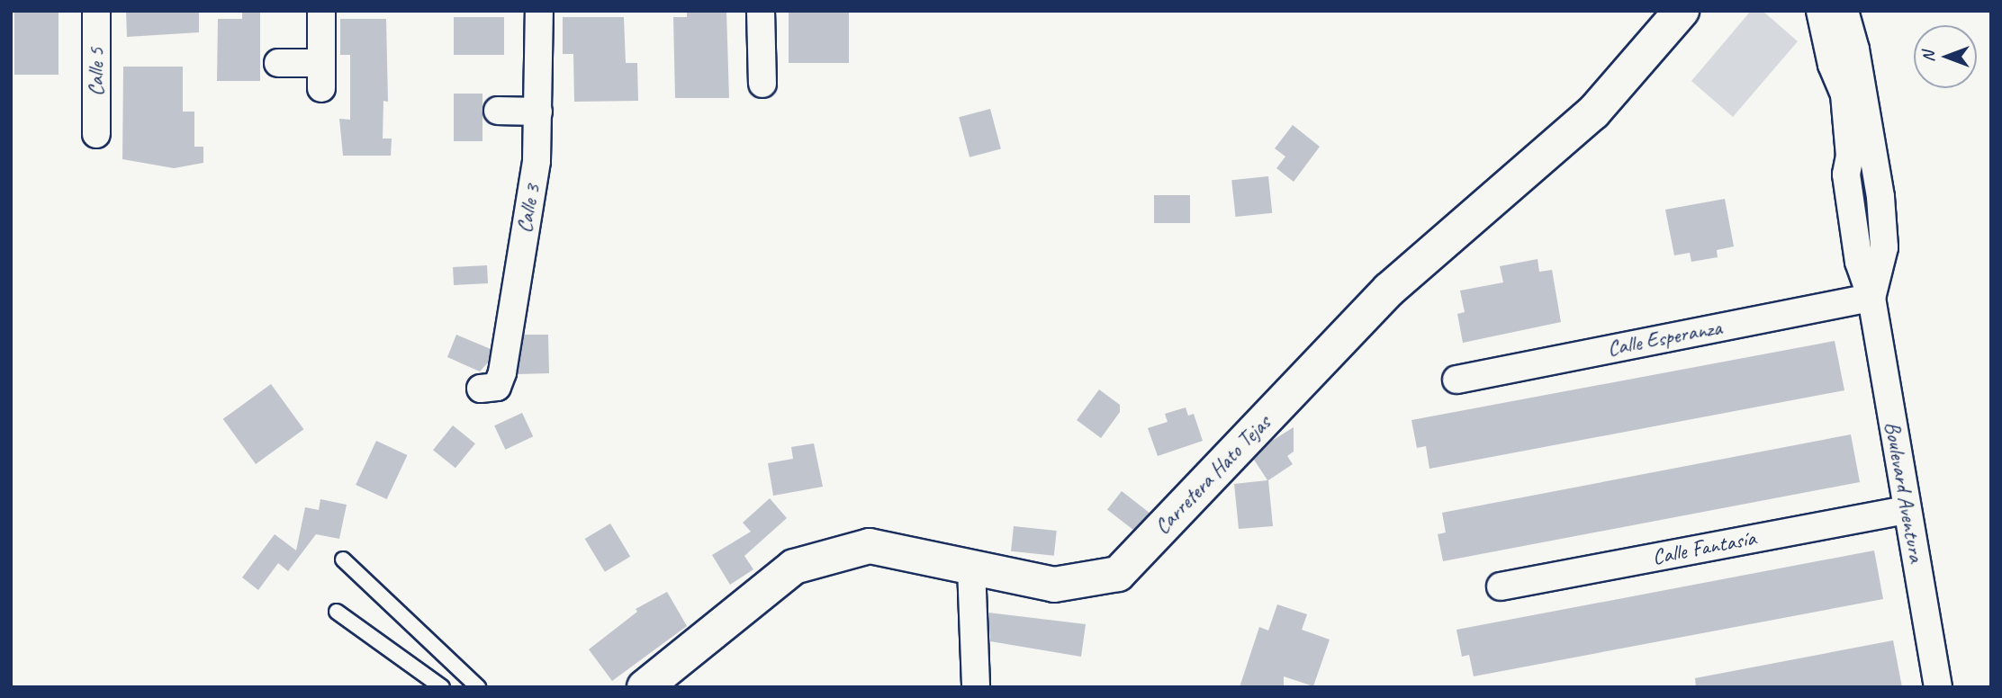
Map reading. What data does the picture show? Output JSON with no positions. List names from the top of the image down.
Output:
{
  "streets": {
    "street": [
      "Calle 5",
      "Calle 3",
      "Calle Esperanza",
      "Carretera Hato Tejas",
      "Boulevard Aventura",
      "Calle Fantasía"
    ]
  },
  "crossings": [
    ["Calle Esperanza", "Boulevard Aventura"],
    ["Boulevard Aventura", "Calle Fantasía"]
  ],
  "north": "left"
}
